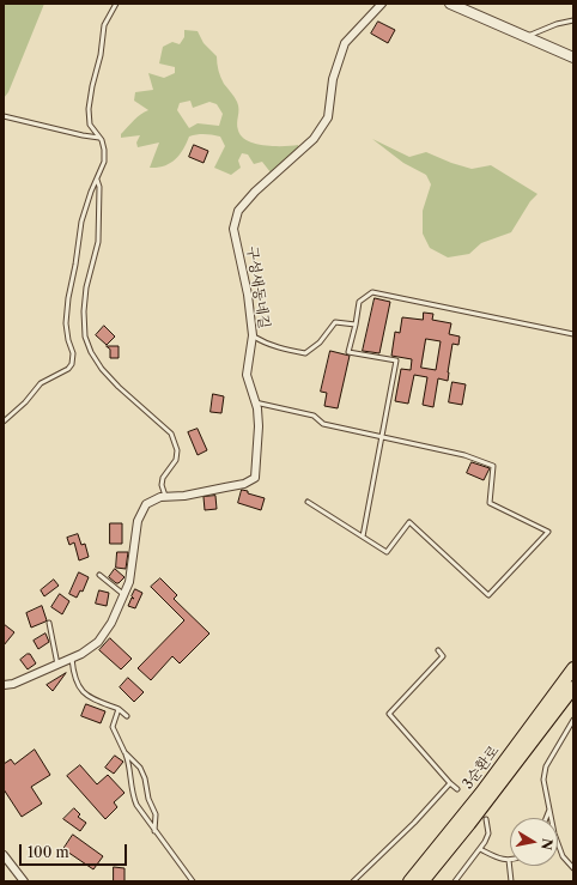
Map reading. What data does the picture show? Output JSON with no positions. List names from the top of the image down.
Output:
{
  "streets": {
    "highway": ["3순환로"],
    "street": ["구성새동네길"]
  },
  "scale_bar": "100 m",
  "north": "right"
}
